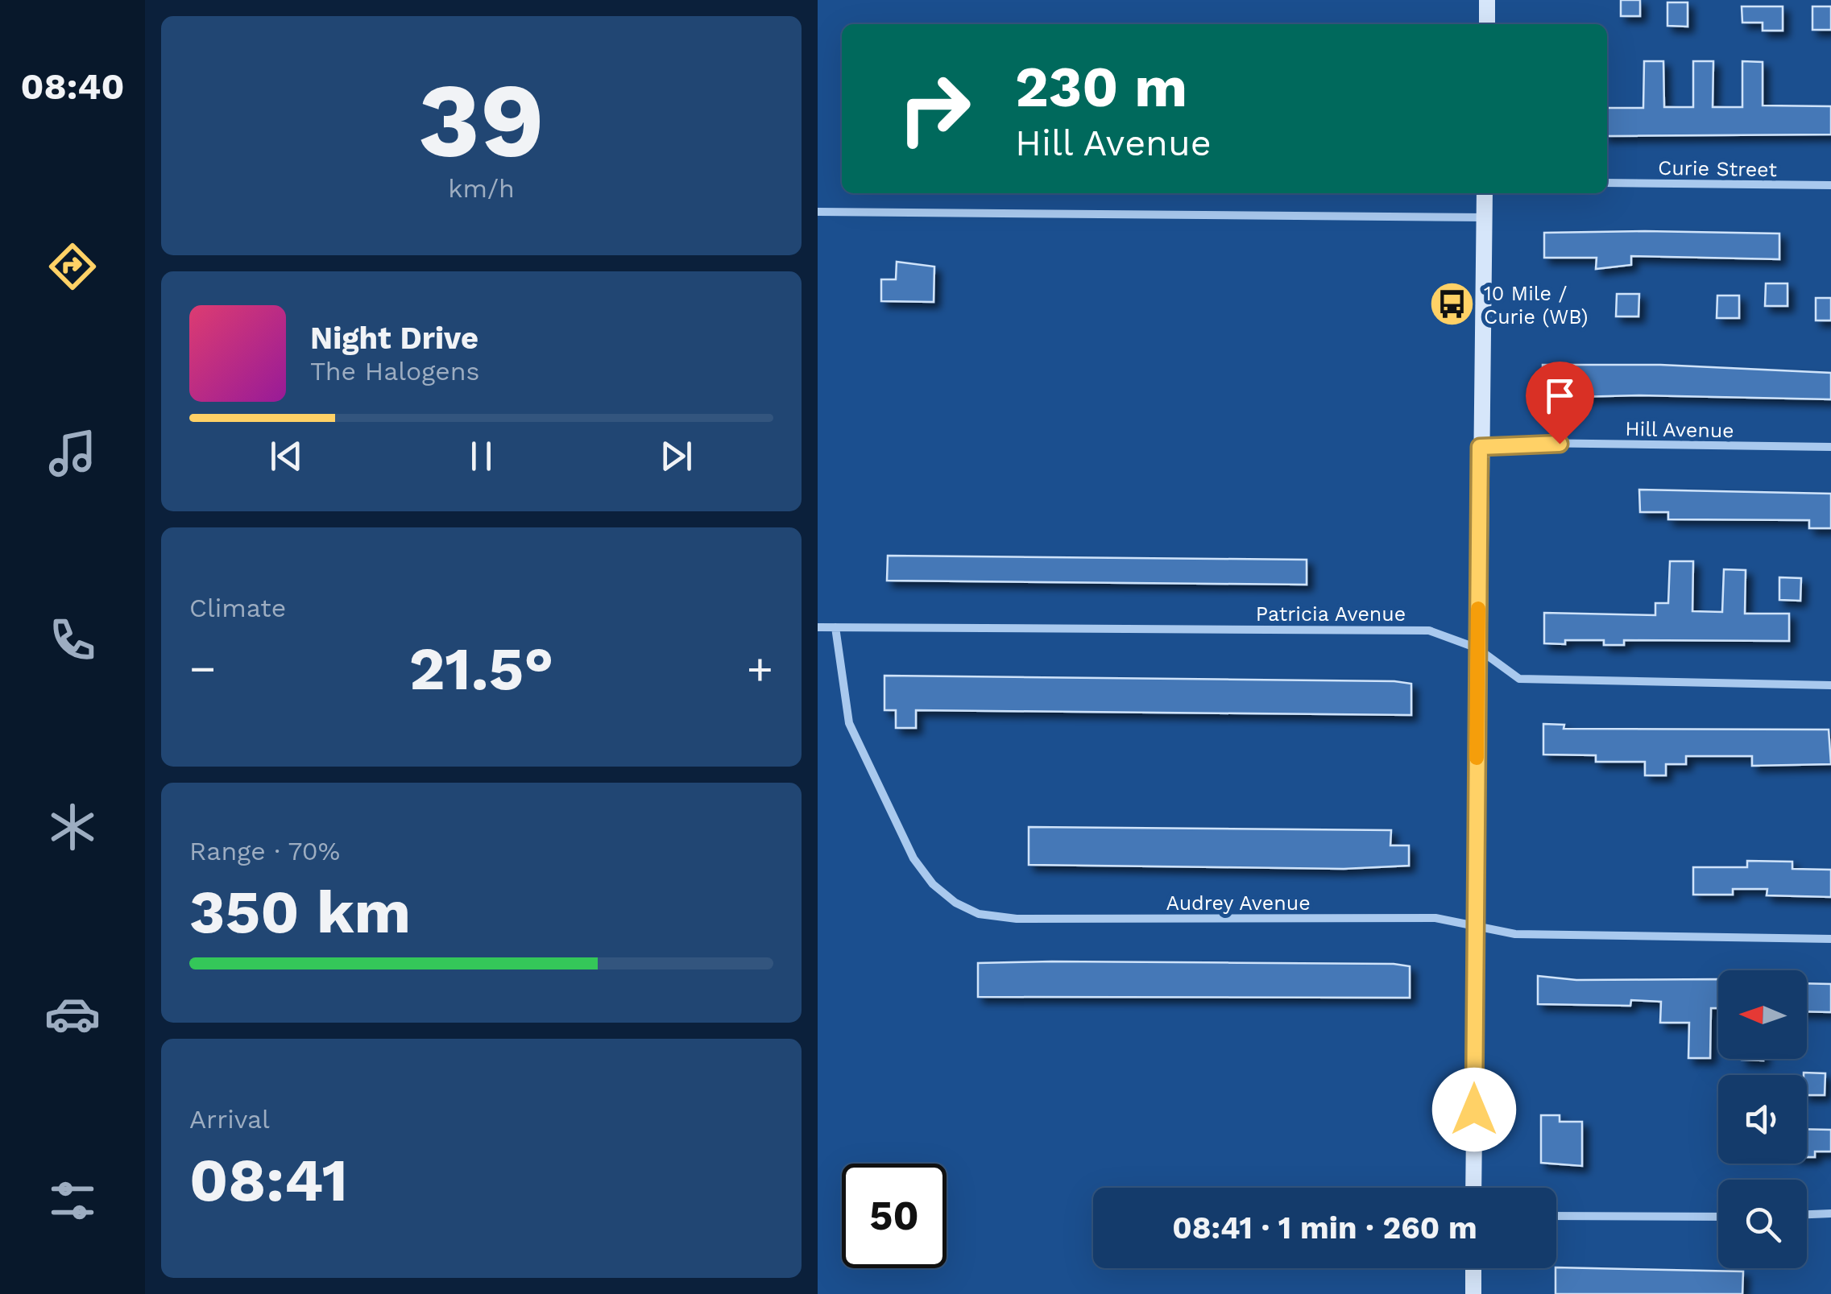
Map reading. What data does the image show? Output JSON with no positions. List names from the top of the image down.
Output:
{
  "streets": {
    "street": [
      "Curie Street",
      "Hill Avenue",
      "Patricia Avenue",
      "Audrey Avenue"
    ]
  },
  "crossings": [
    ["Patricia Avenue", "Audrey Avenue"]
  ],
  "places": {
    "bus stop": ["10 Mile / Curie (WB)"]
  },
  "north": "left",
  "page": {
    "tabs": "08:40",
    "tile": [
      ["39", "km/h"],
      "Climate",
      ["Range · 70%", "350 km"],
      ["Arrival", "08:41"]
    ],
    "turn": ["230 m", "Hill Avenue"],
    "song": ["Night Drive", "The Halogens"],
    "heat": ["−", "21.5°", "+"],
    "limit": "50",
    "trip": "08:41 · 1 min · 260 m"
  }
}
